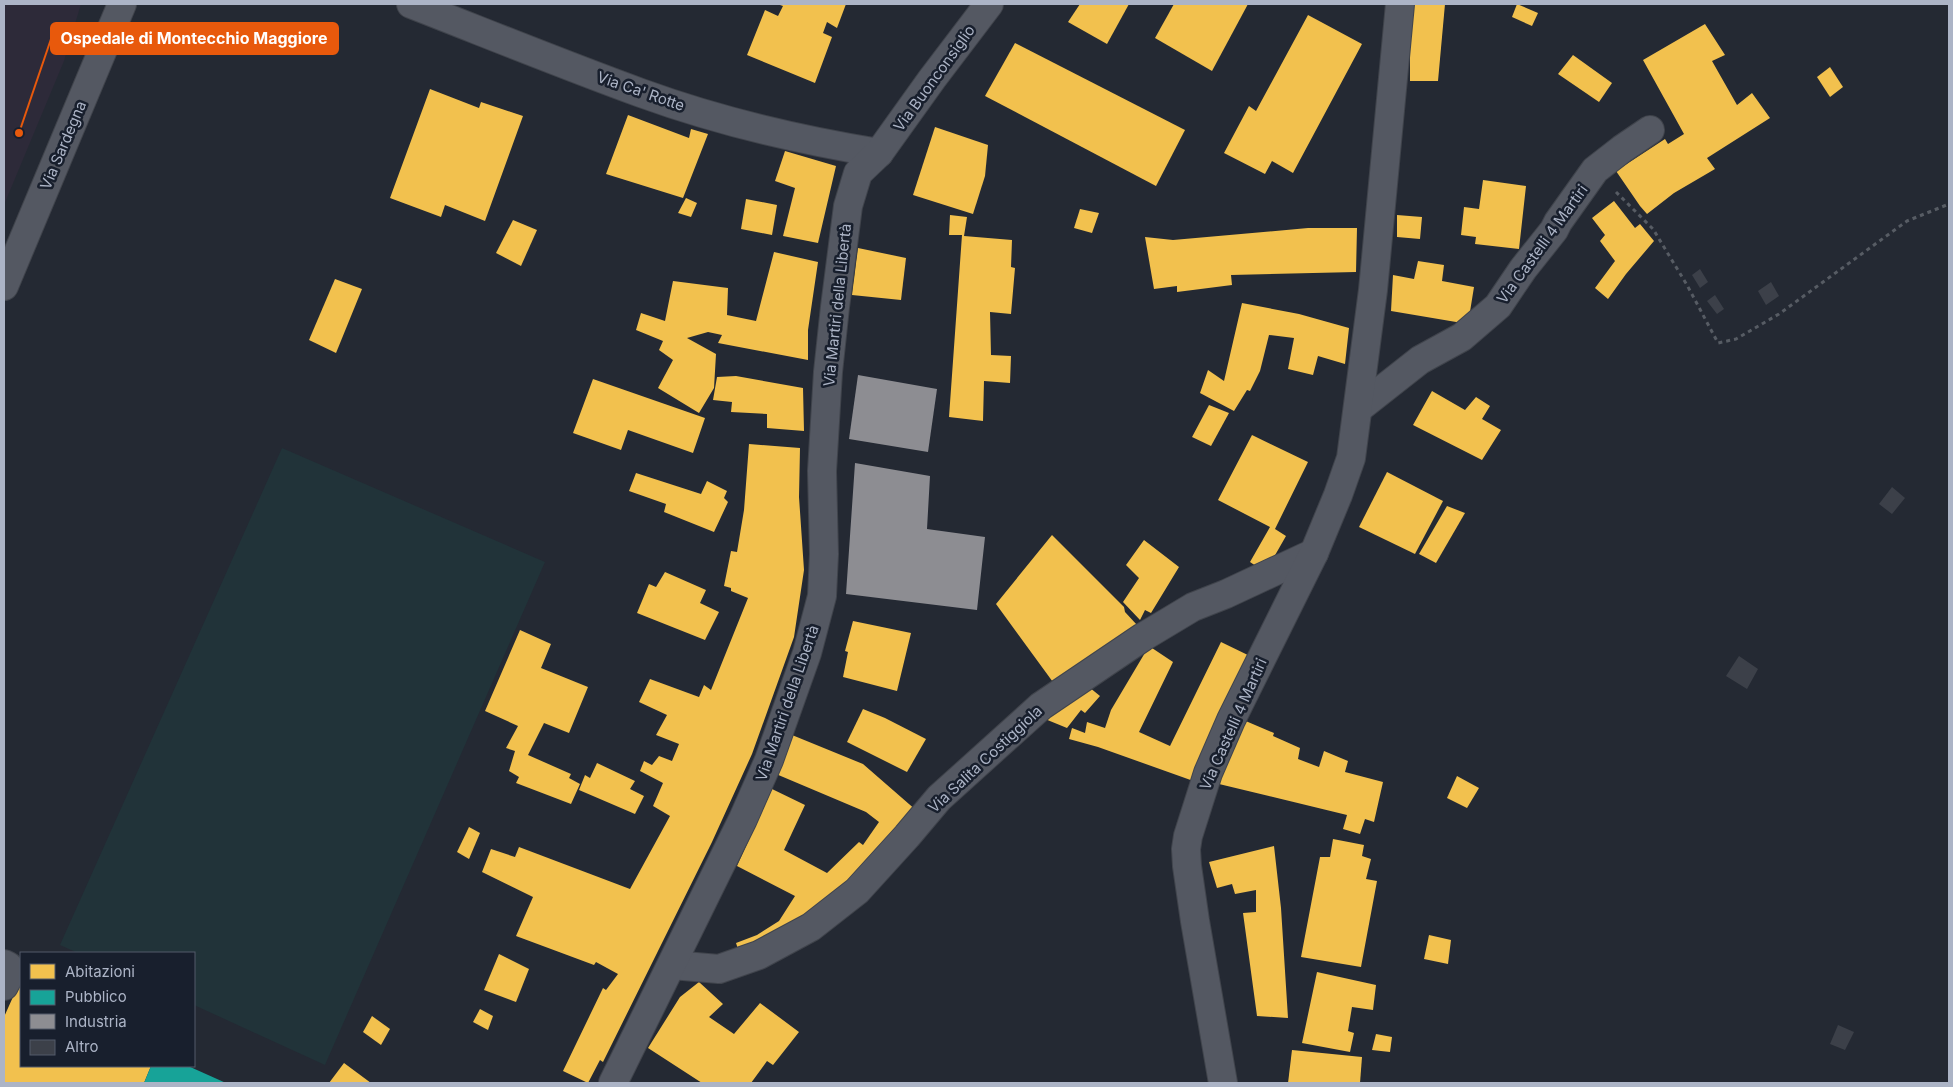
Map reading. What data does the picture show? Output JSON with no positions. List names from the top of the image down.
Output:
{
  "streets": {
    "street": [
      "Via Buonconsiglio",
      "Via Ca' Rotte",
      "Via Sardegna",
      "Via Castelli 4 Martiri",
      "Via Martiri della Libertà",
      "Via Salita Costiggiola"
    ]
  },
  "crossings": [
    ["Via Buonconsiglio", "Via Ca' Rotte"],
    ["Via Buonconsiglio", "Via Martiri della Libertà"],
    ["Via Ca' Rotte", "Via Martiri della Libertà"],
    ["Via Castelli 4 Martiri", "Via Salita Costiggiola"],
    ["Via Martiri della Libertà", "Via Salita Costiggiola"]
  ],
  "places": ["Ospedale di Montecchio Maggiore"],
  "legend": [
    "Abitazioni",
    "Pubblico",
    "Industria",
    "Altro"
  ]
}
